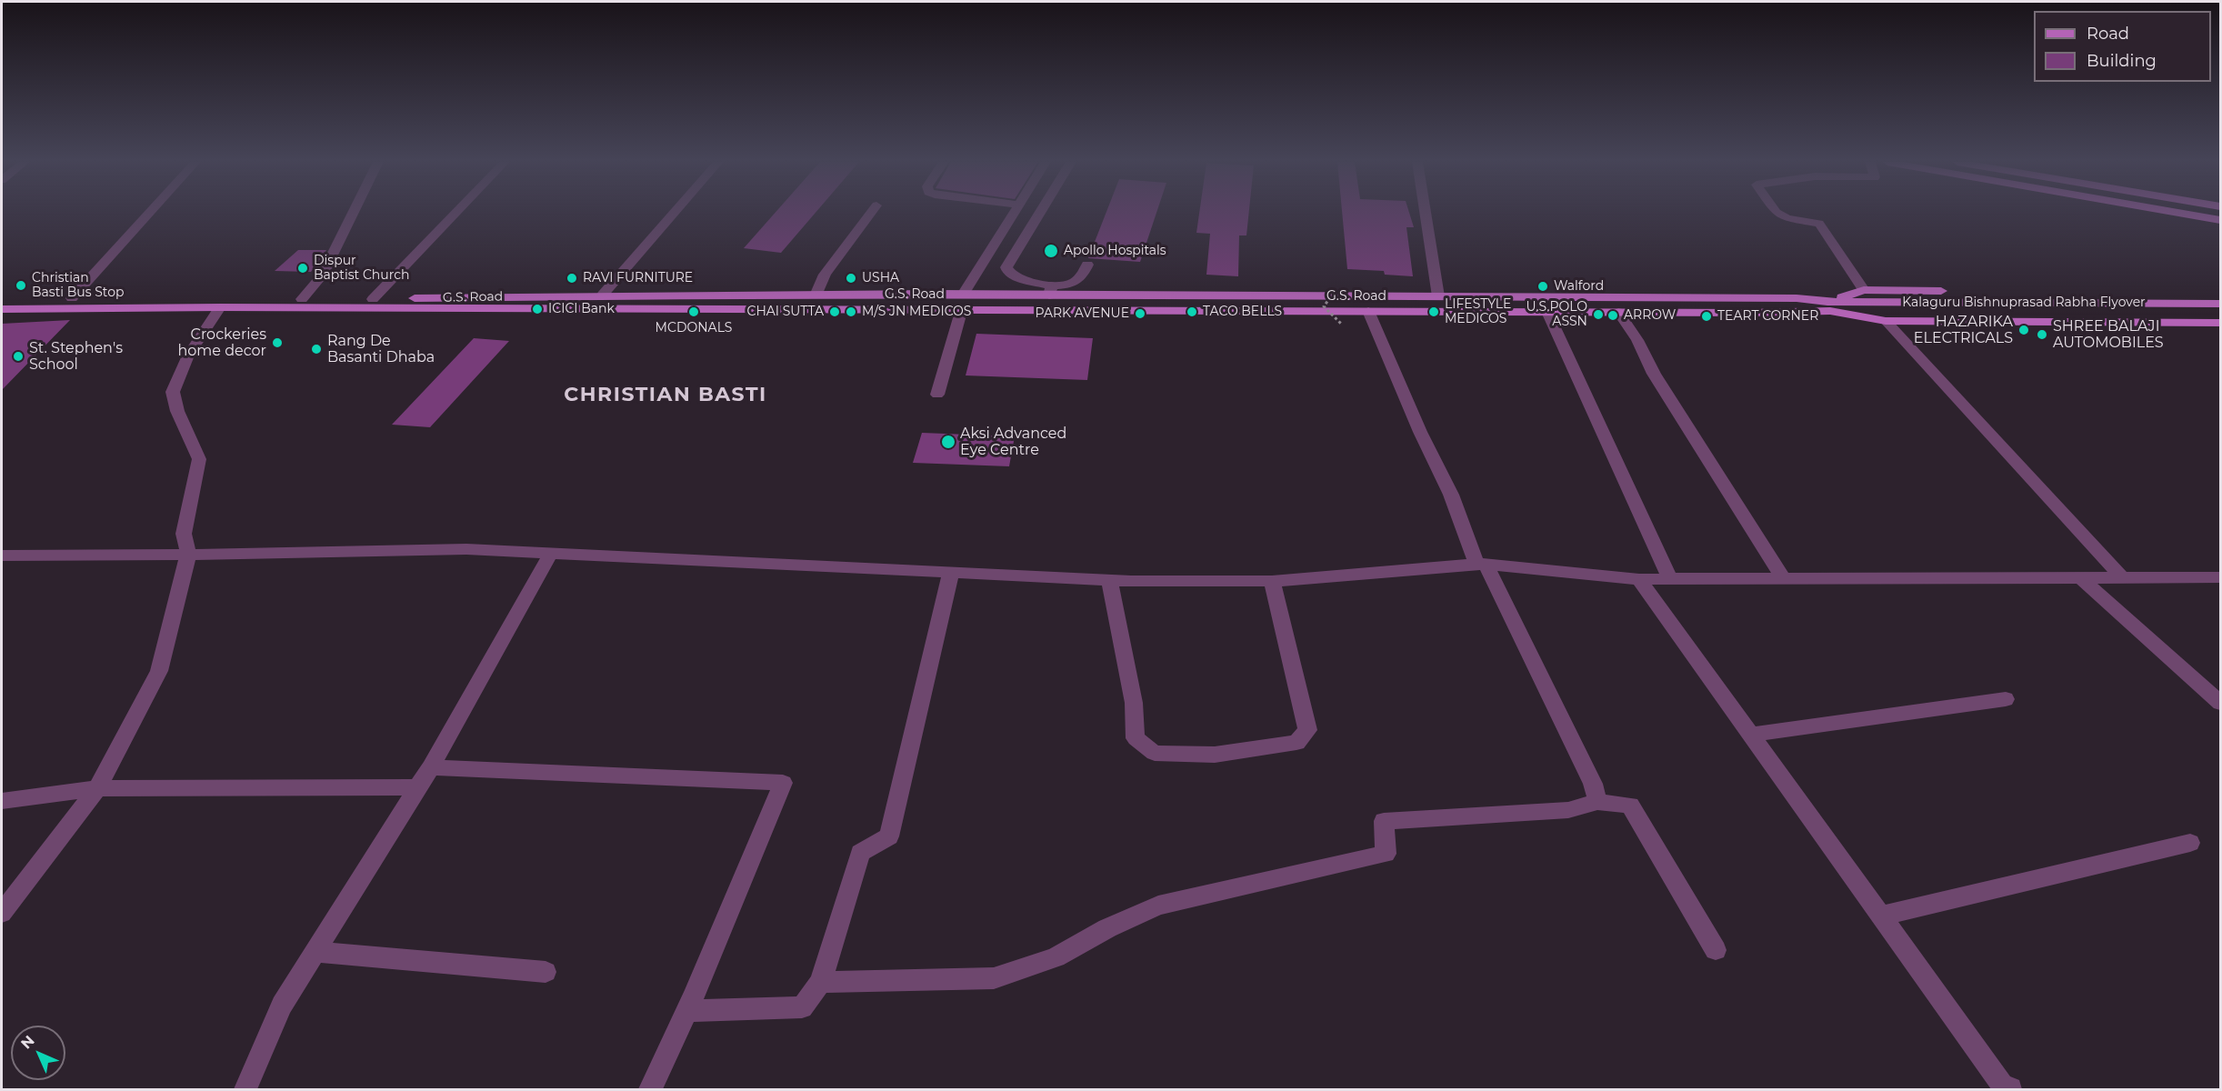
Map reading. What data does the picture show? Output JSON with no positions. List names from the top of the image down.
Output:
{
  "streets": {
    "main road": ["G.S. Road", "Kalaguru Bishnuprasad Rabha Flyover"]
  },
  "crossings": [
    ["G.S. Road", "Kalaguru Bishnuprasad Rabha Flyover"]
  ],
  "districts": ["CHRISTIAN BASTI"],
  "places": [
    "Apollo Hospitals",
    "Dispur Baptist Church",
    "RAVI FURNITURE",
    "USHA",
    "Christian Basti Bus Stop",
    "Walford",
    "ICICI Bank",
    "MCDONALS",
    "CHAI SUTTA",
    "M/S JN MEDICOS",
    "TACO BELLS",
    "LIFESTYLE MEDICOS",
    "PARK AVENUE",
    "U.S.POLO ASSN",
    "ARROW",
    "TEART CORNER",
    "HAZARIKA ELECTRICALS",
    "SHREE BALAJI AUTOMOBILES",
    "Crockeries home decor",
    "Rang De Basanti Dhaba",
    "St. Stephen's School",
    "Aksi Advanced Eye Centre"
  ],
  "legend": ["Road", "Building"],
  "north": "top left"
}
